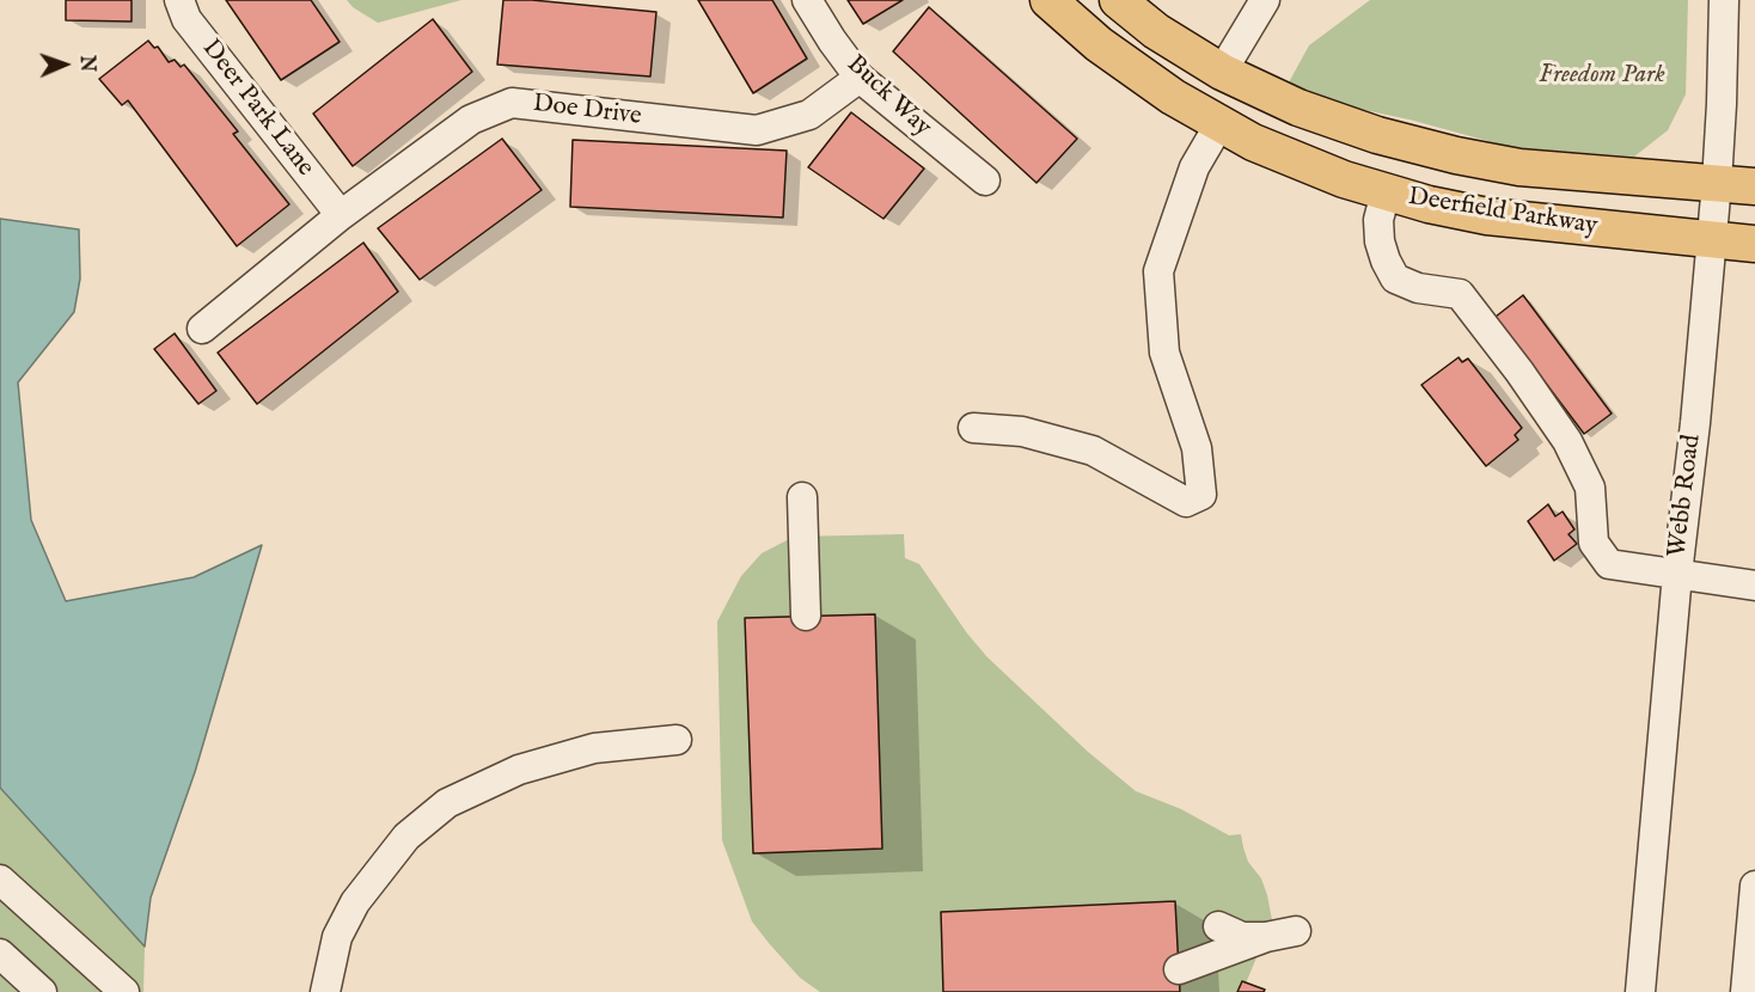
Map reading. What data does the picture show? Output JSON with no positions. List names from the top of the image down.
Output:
{
  "streets": {
    "main road": ["Deerfield Parkway"],
    "street": [
      "Buck Way",
      "Deer Park Lane",
      "Doe Drive",
      "Webb Road"
    ]
  },
  "crossings": [
    ["Buck Way", "Doe Drive"],
    ["Deer Park Lane", "Doe Drive"],
    ["Deerfield Parkway", "Webb Road"]
  ],
  "parks": ["Freedom Park"],
  "north": "right"
}
